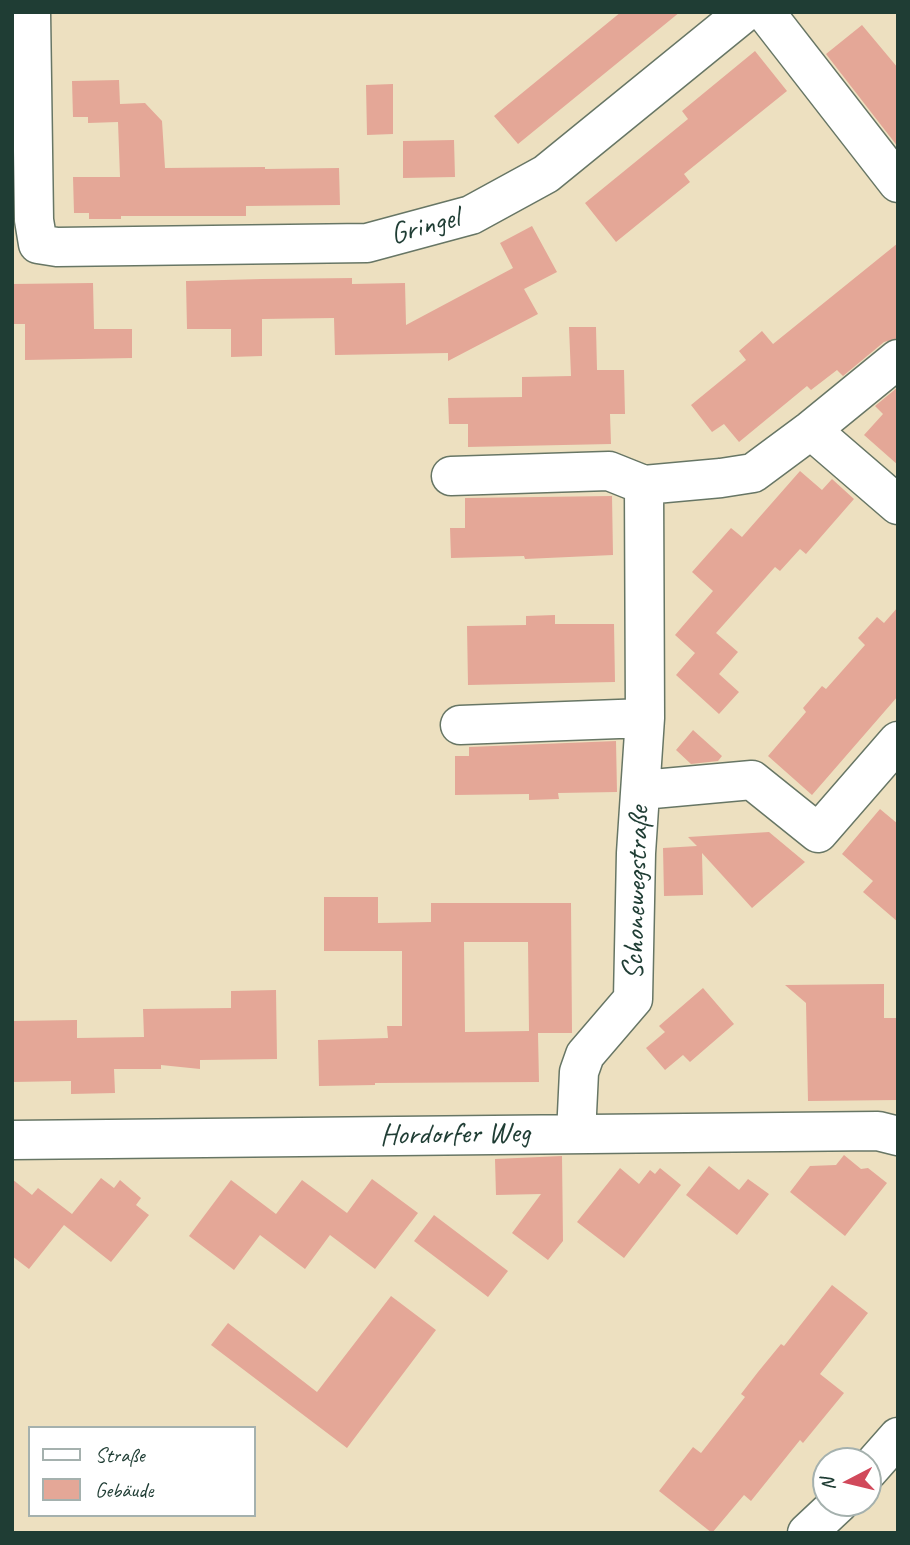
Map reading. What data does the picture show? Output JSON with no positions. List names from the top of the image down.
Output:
{
  "streets": {
    "street": ["Gringel", "Schonewegstraße", "Hordorfer Weg"]
  },
  "crossings": [
    ["Schonewegstraße", "Hordorfer Weg"]
  ],
  "legend": ["Straße", "Gebäude"],
  "north": "left"
}
